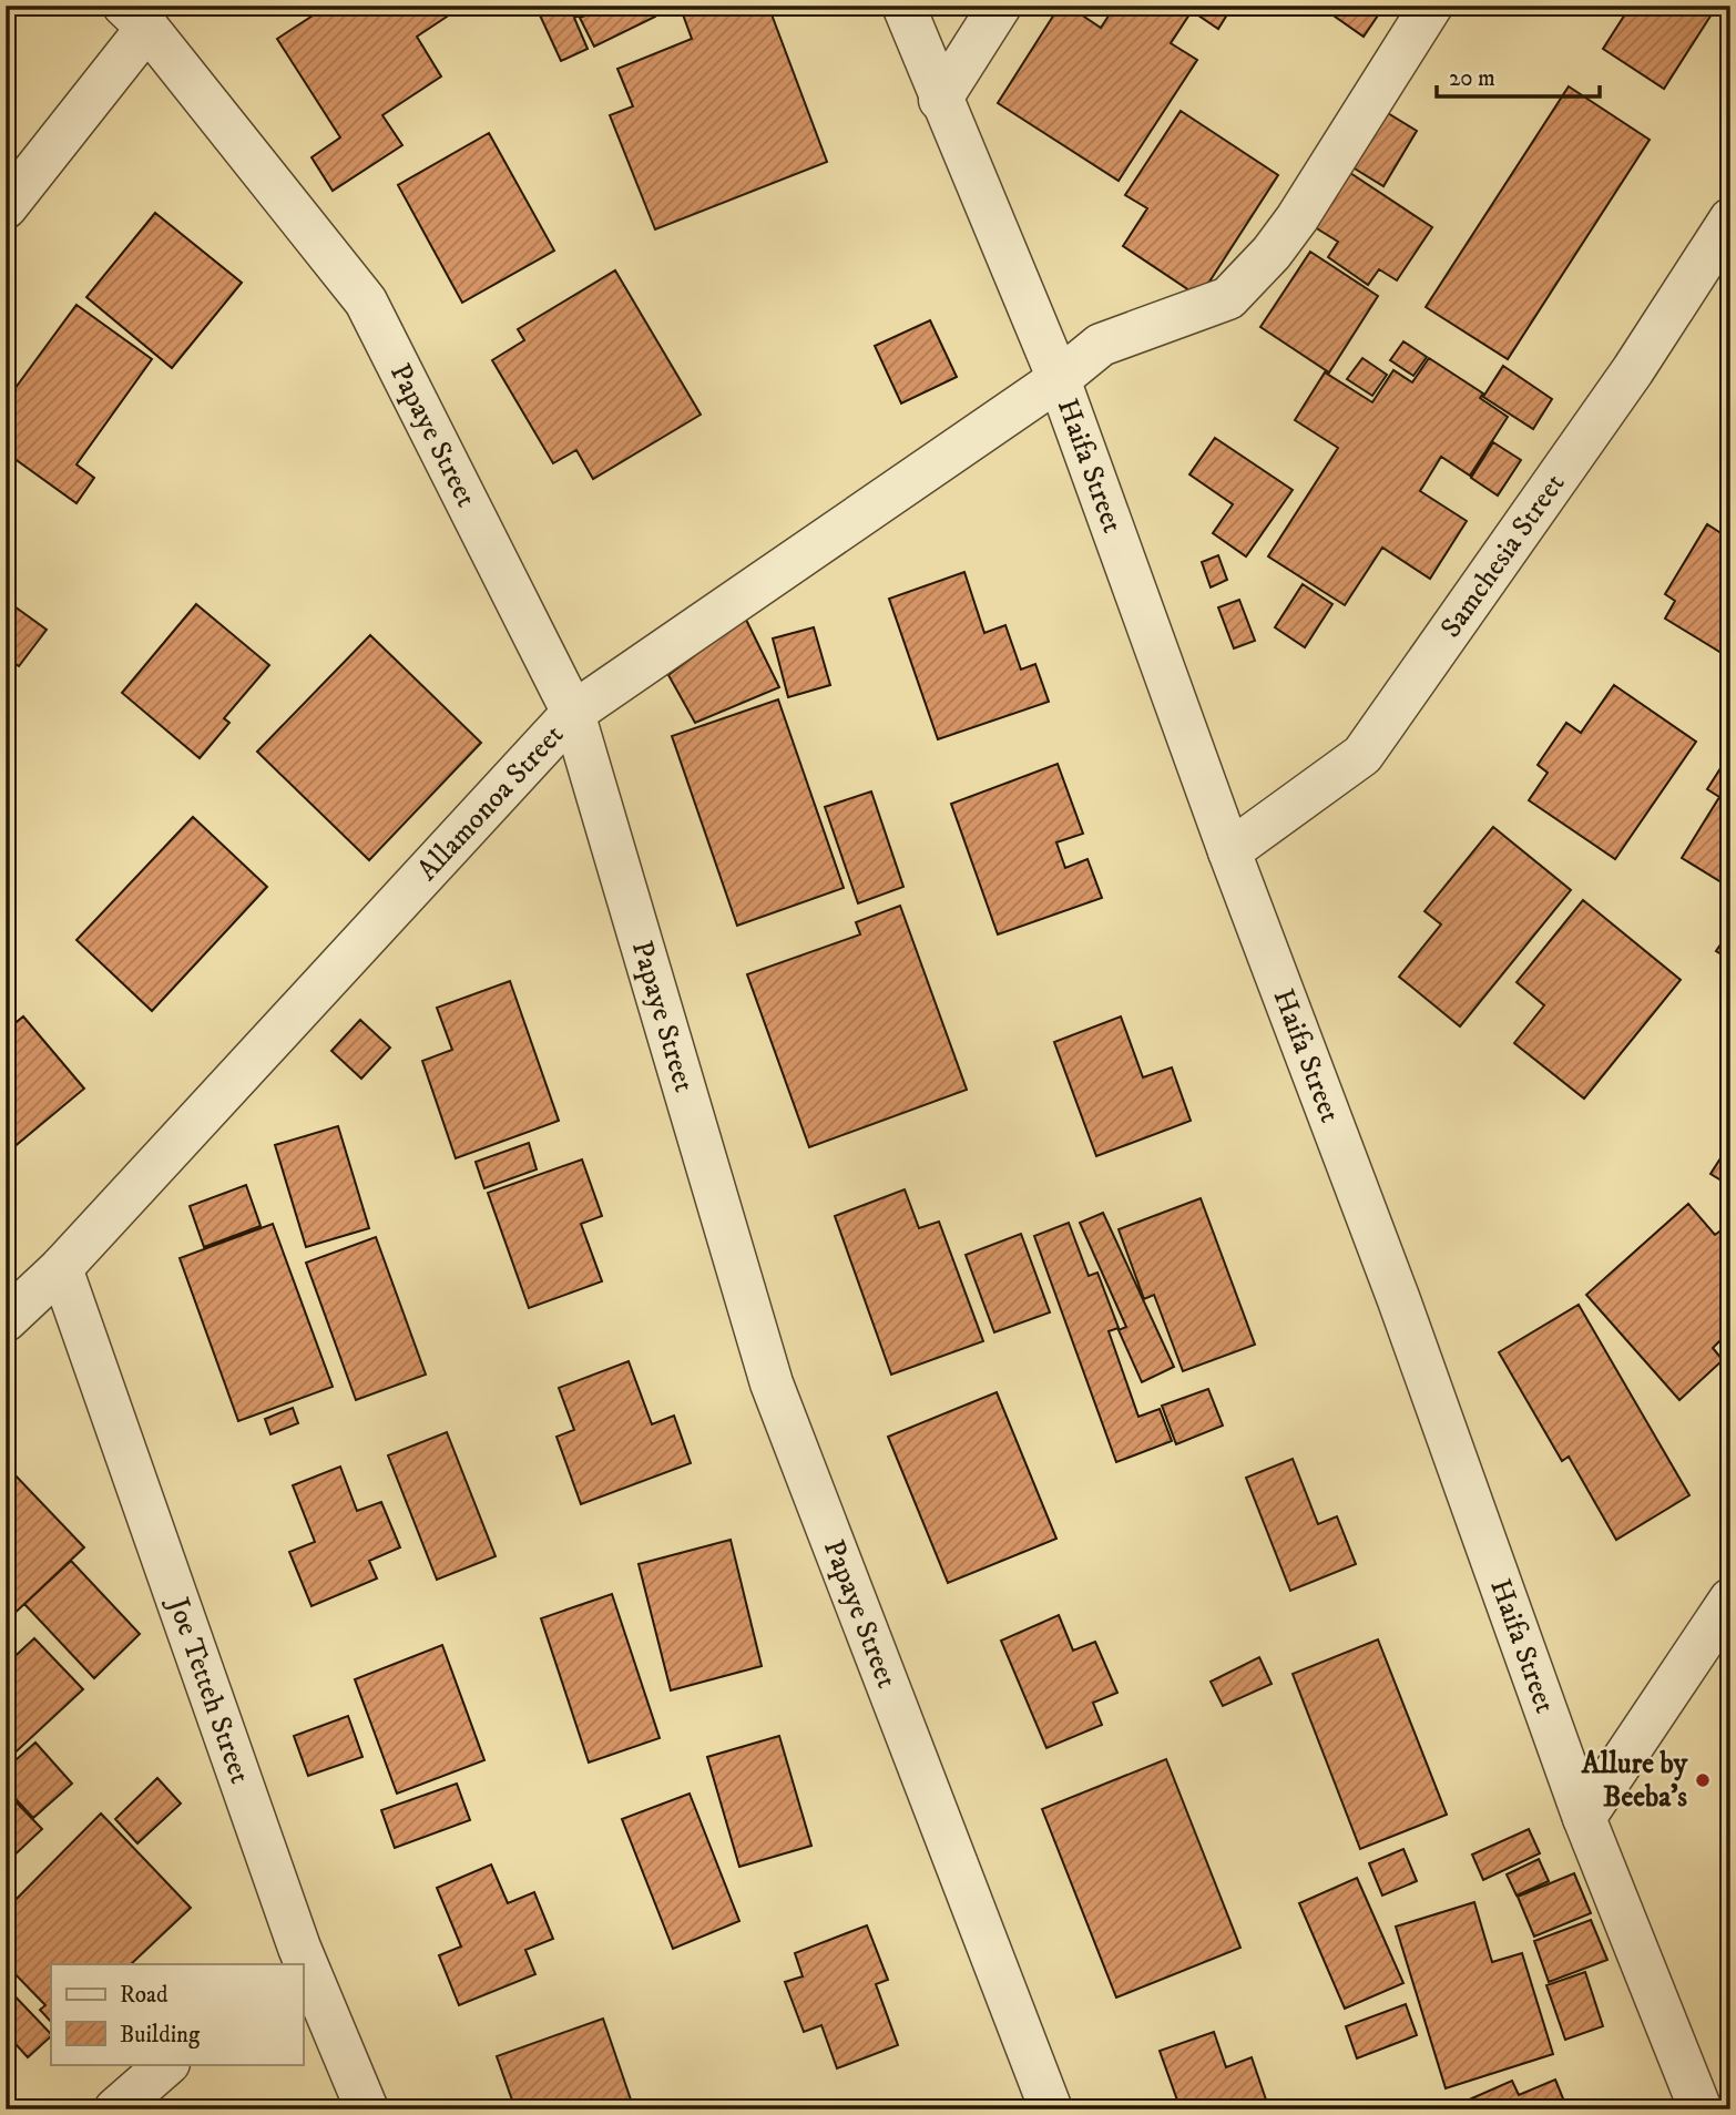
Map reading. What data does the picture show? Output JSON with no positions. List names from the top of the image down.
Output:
{
  "streets": {
    "street": [
      "Papaye Street",
      "Haifa Street",
      "Samchesia Street",
      "Allamonoa Street",
      "Joe Tetteh Street"
    ]
  },
  "crossings": [
    ["Papaye Street", "Allamonoa Street"],
    ["Haifa Street", "Samchesia Street"],
    ["Haifa Street", "Allamonoa Street"],
    ["Allamonoa Street", "Joe Tetteh Street"]
  ],
  "places": ["Allure by Beeba's"],
  "legend": ["Road", "Building"],
  "scale_bar": "20 m"
}
